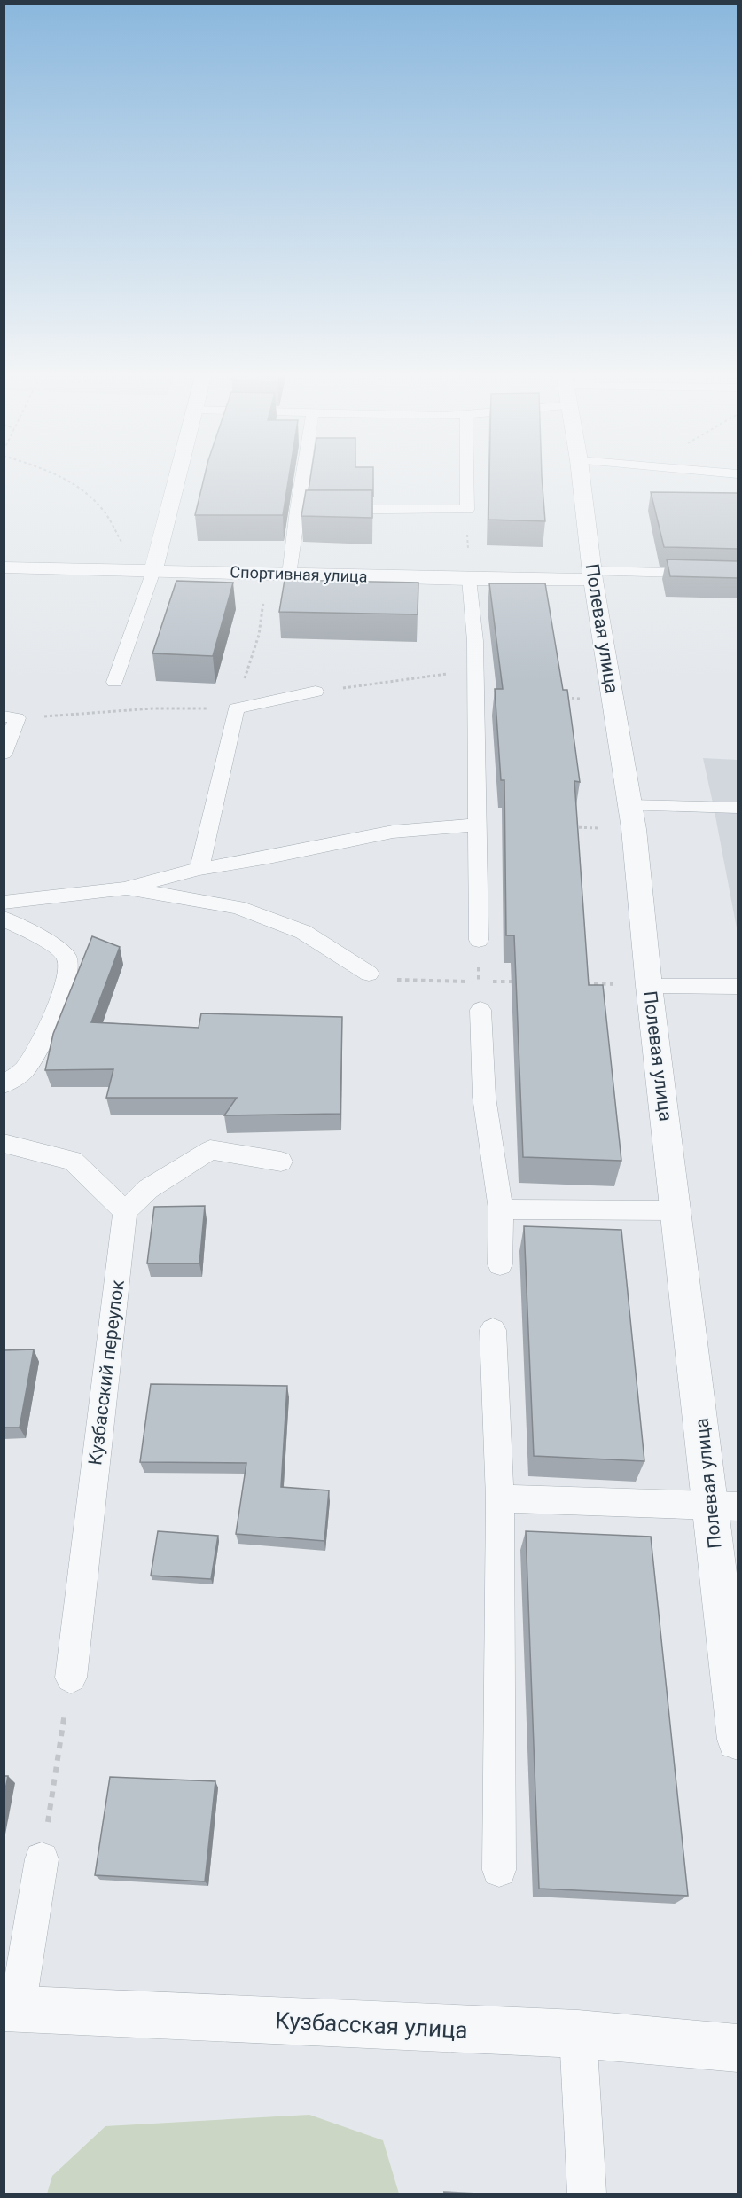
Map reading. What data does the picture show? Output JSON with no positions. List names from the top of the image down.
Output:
{
  "streets": {
    "street": ["Спортивная улица", "Полевая улица", "Кузбасская улица"],
    "lane": ["Кузбасский переулок"]
  },
  "crossings": [
    ["Спортивная улица", "Полевая улица"]
  ]
}
